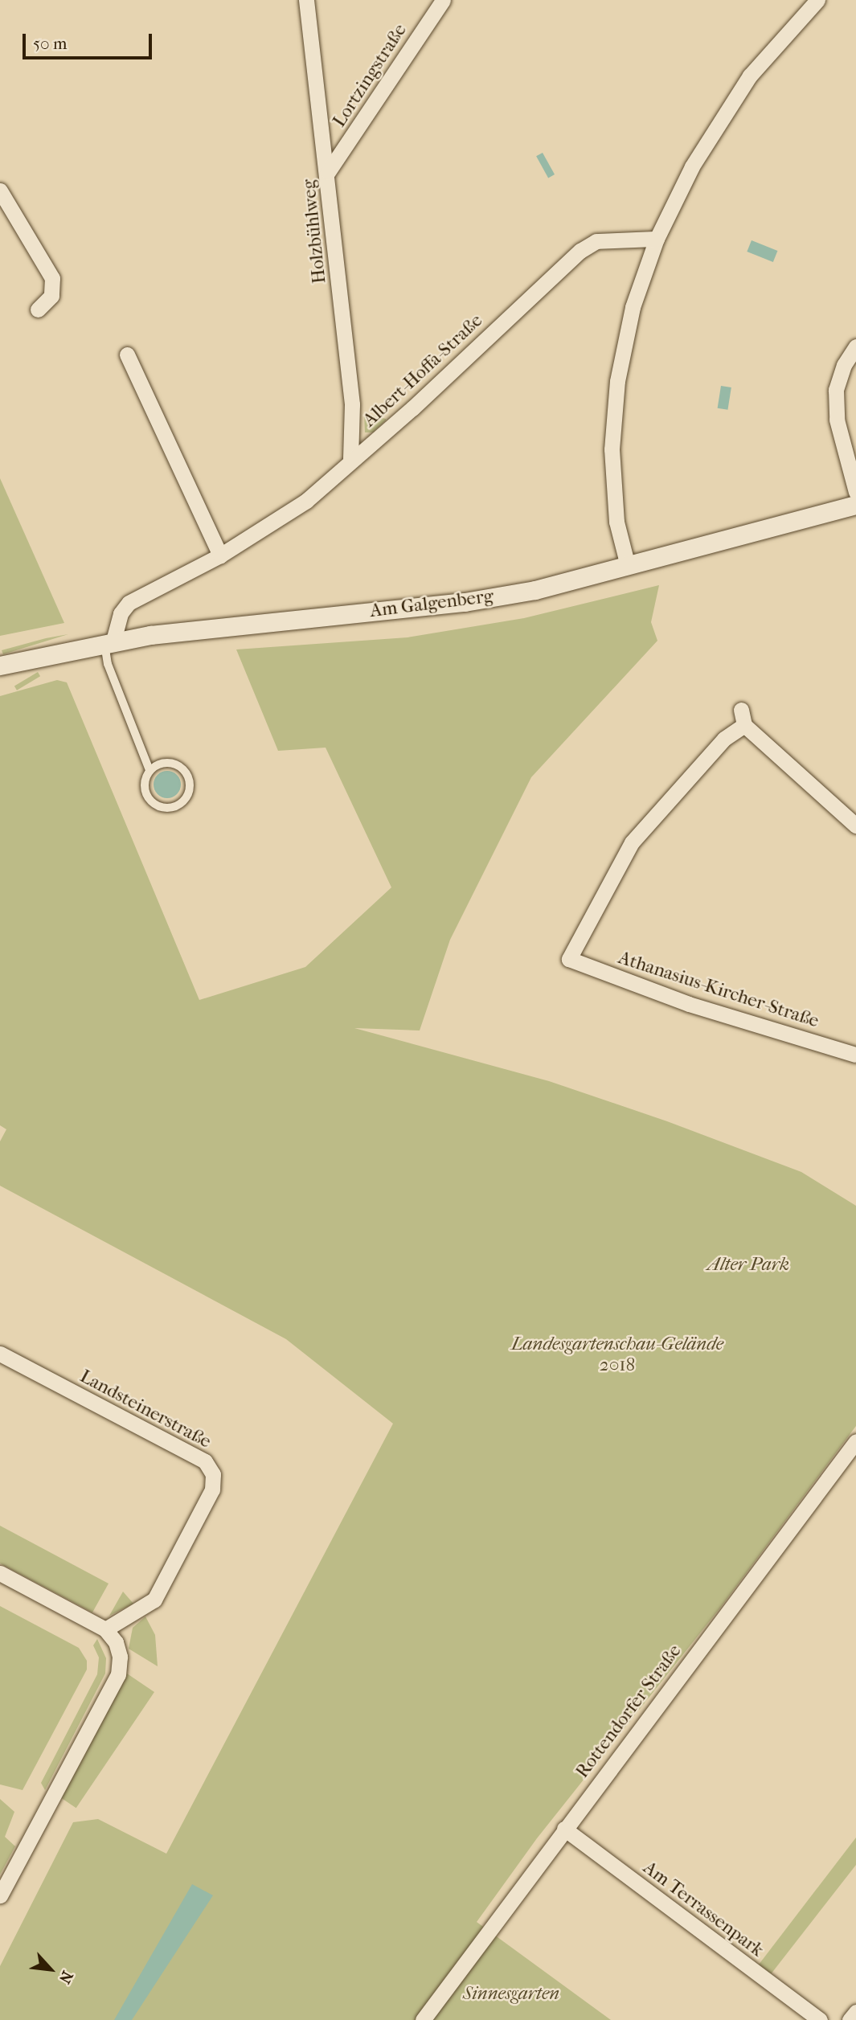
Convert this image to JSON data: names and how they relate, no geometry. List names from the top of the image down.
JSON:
{
  "streets": {
    "street": [
      "Lortzingstraße",
      "Holzbühlweg",
      "Albert-Hoffa-Straße",
      "Am Galgenberg",
      "Athanasius-Kircher-Straße",
      "Landsteinerstraße",
      "Rottendorfer Straße",
      "Am Terrassenpark"
    ]
  },
  "crossings": [
    ["Lortzingstraße", "Holzbühlweg"],
    ["Holzbühlweg", "Albert-Hoffa-Straße"],
    ["Albert-Hoffa-Straße", "Am Galgenberg"],
    ["Rottendorfer Straße", "Am Terrassenpark"]
  ],
  "parks": ["Alter Park", "Landesgartenschau-Gelände 2018", "Sinnesgarten"],
  "scale_bar": "50 m",
  "north": "bottom right"
}
